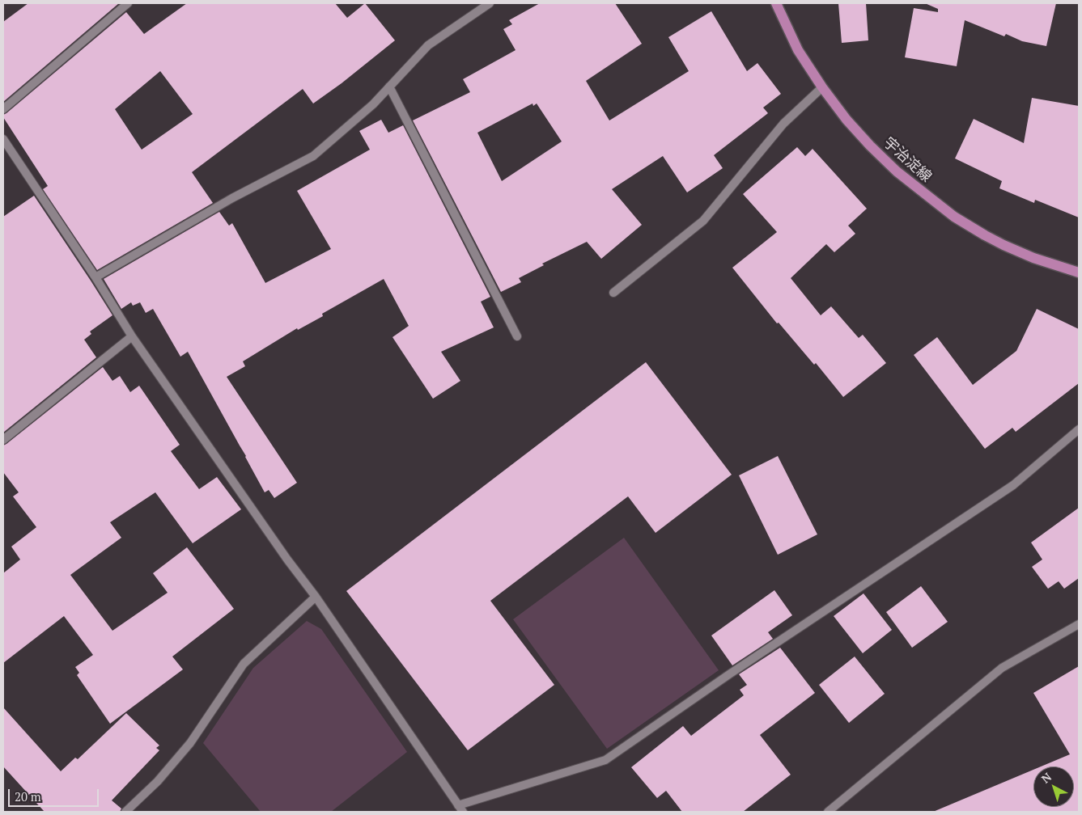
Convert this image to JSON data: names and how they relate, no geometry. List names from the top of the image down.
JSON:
{
  "streets": {
    "main road": ["宇治淀線"]
  },
  "scale_bar": "20 m",
  "north": "top left"
}
